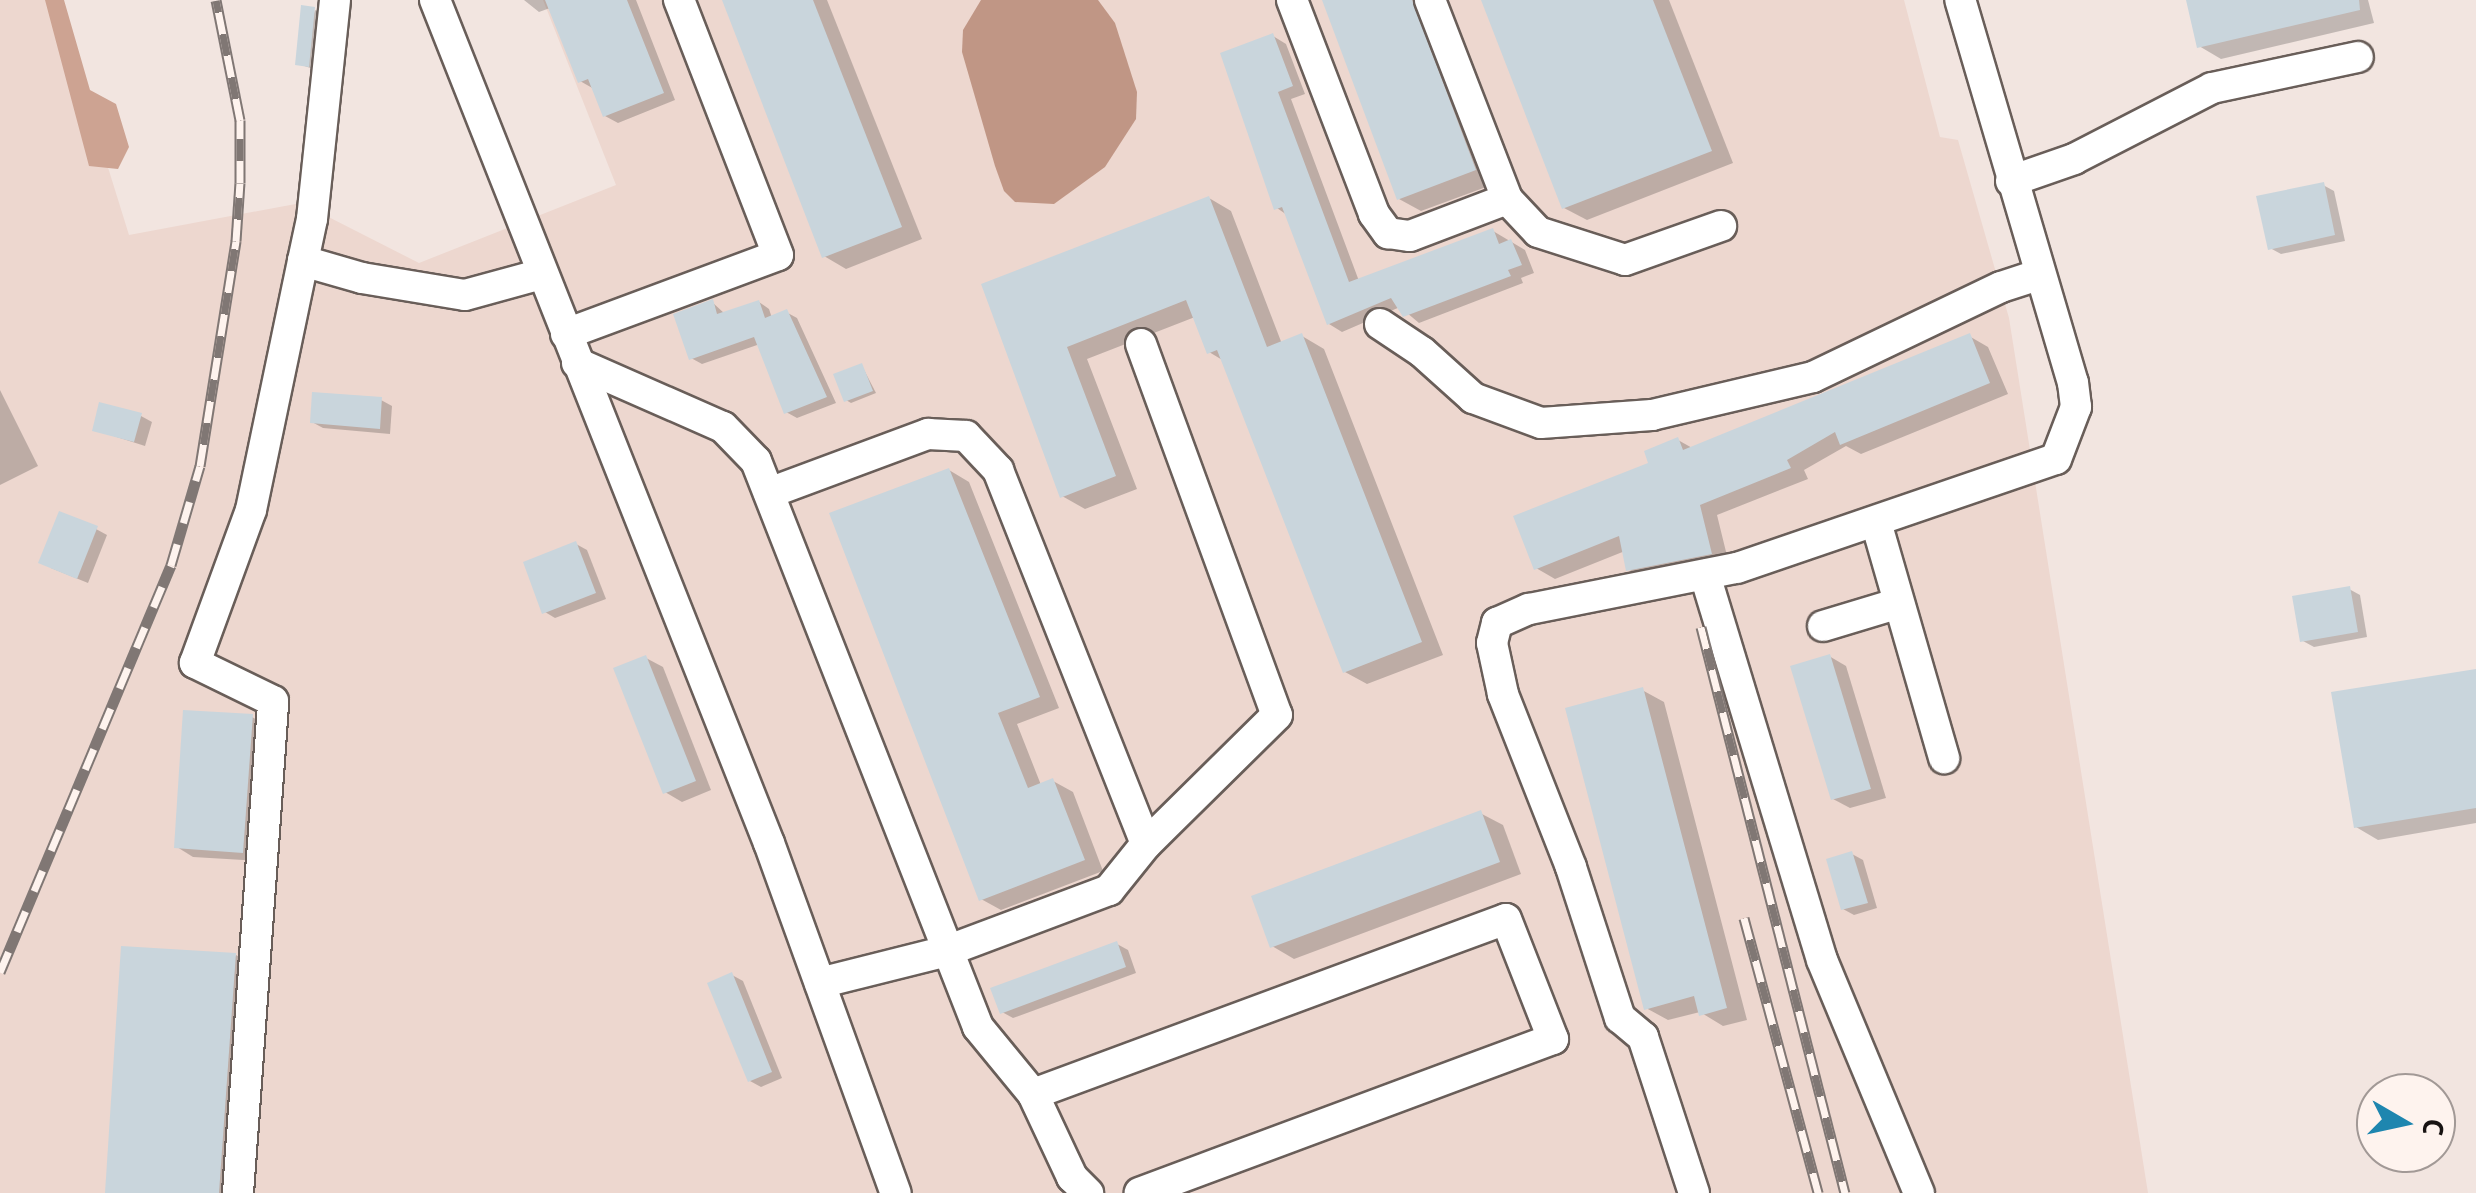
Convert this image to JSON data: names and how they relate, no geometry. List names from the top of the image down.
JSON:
{
  "north": "right"
}
